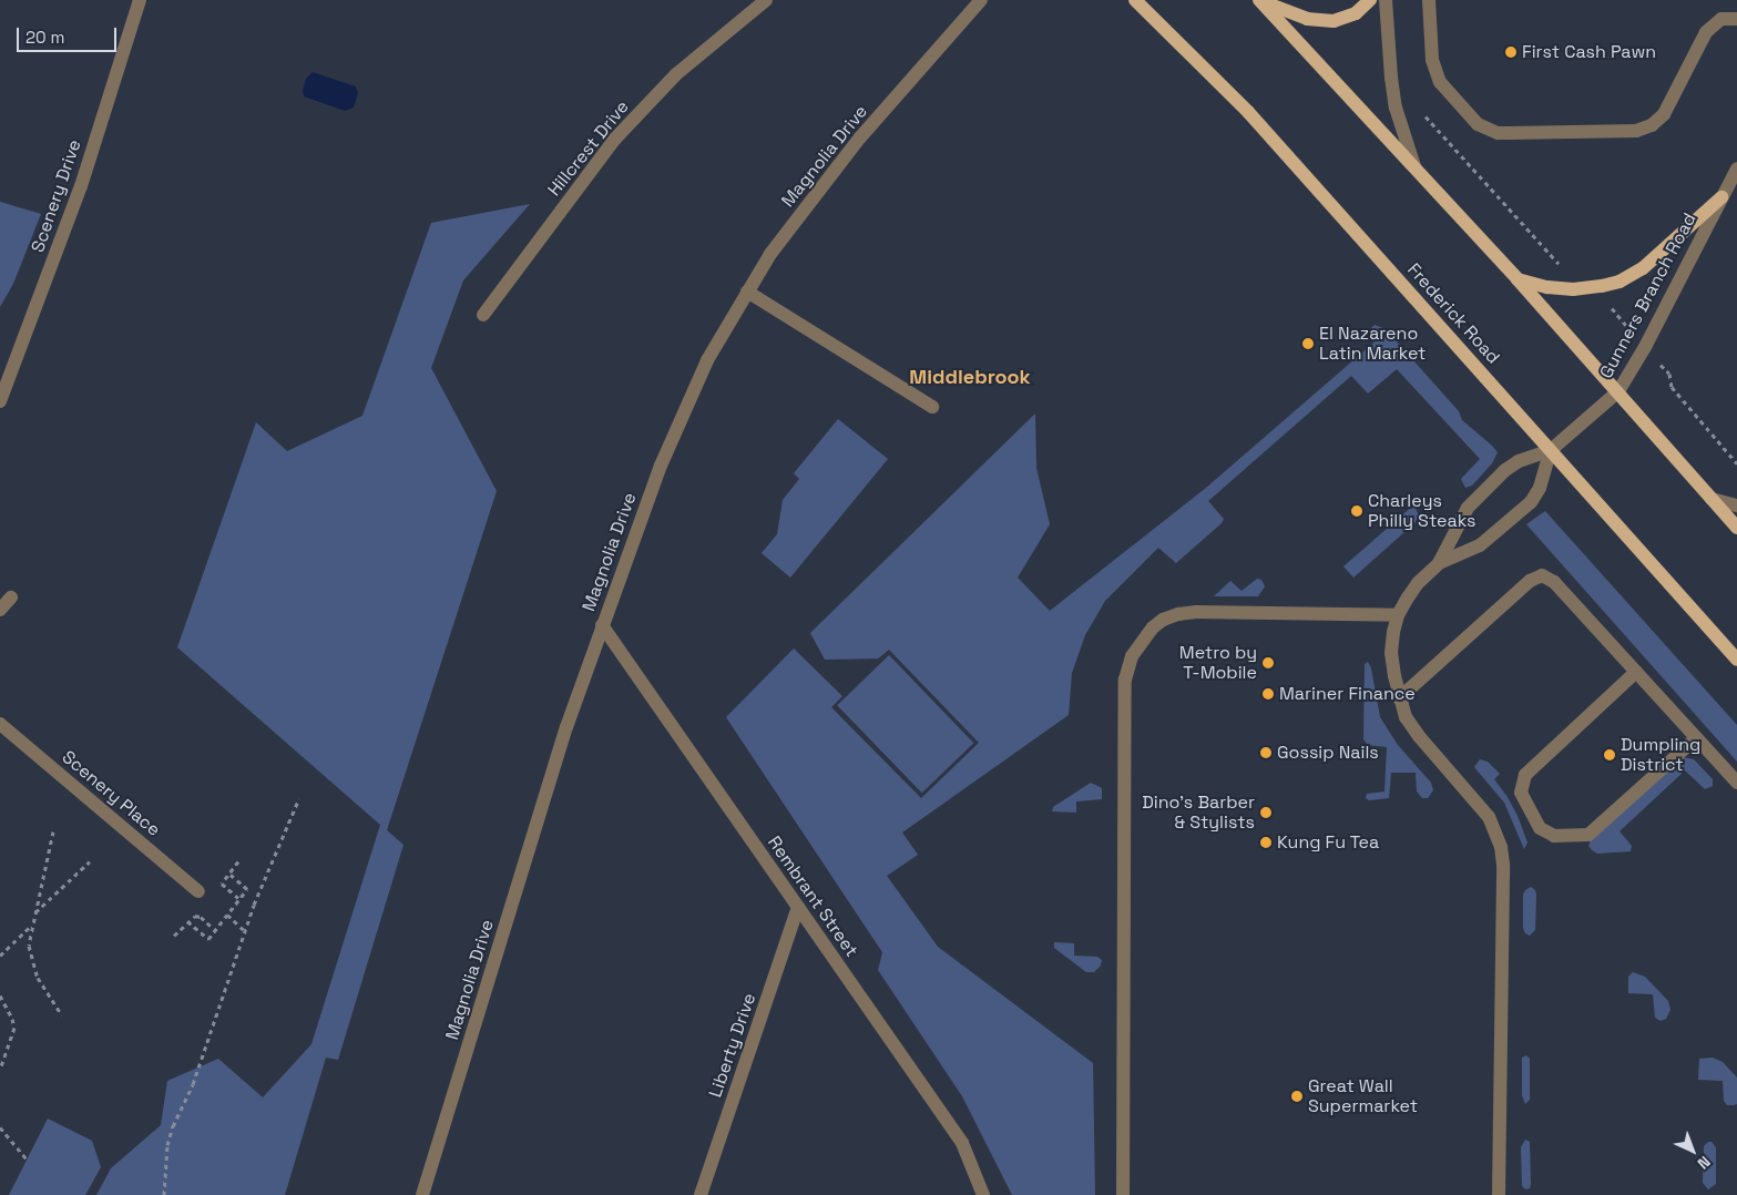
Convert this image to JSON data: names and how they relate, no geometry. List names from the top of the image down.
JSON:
{
  "streets": {
    "main road": ["Frederick Road"],
    "street": [
      "Hillcrest Drive",
      "Magnolia Drive",
      "Scenery Drive",
      "Gunners Branch Road",
      "Scenery Place",
      "Rembrant Street",
      "Liberty Drive"
    ]
  },
  "crossings": [
    ["Magnolia Drive", "Rembrant Street"],
    ["Gunners Branch Road", "Frederick Road"],
    ["Rembrant Street", "Liberty Drive"]
  ],
  "districts": ["Middlebrook"],
  "places": [
    "First Cash Pawn",
    "El Nazareno Latin Market",
    "Charleys Philly Steaks",
    "Metro by T-Mobile",
    "Mariner Finance",
    "Gossip Nails",
    "Dumpling District",
    "Dino's Barber & Stylists",
    "Kung Fu Tea",
    "Great Wall Supermarket"
  ],
  "scale_bar": "20 m",
  "north": "bottom right"
}
